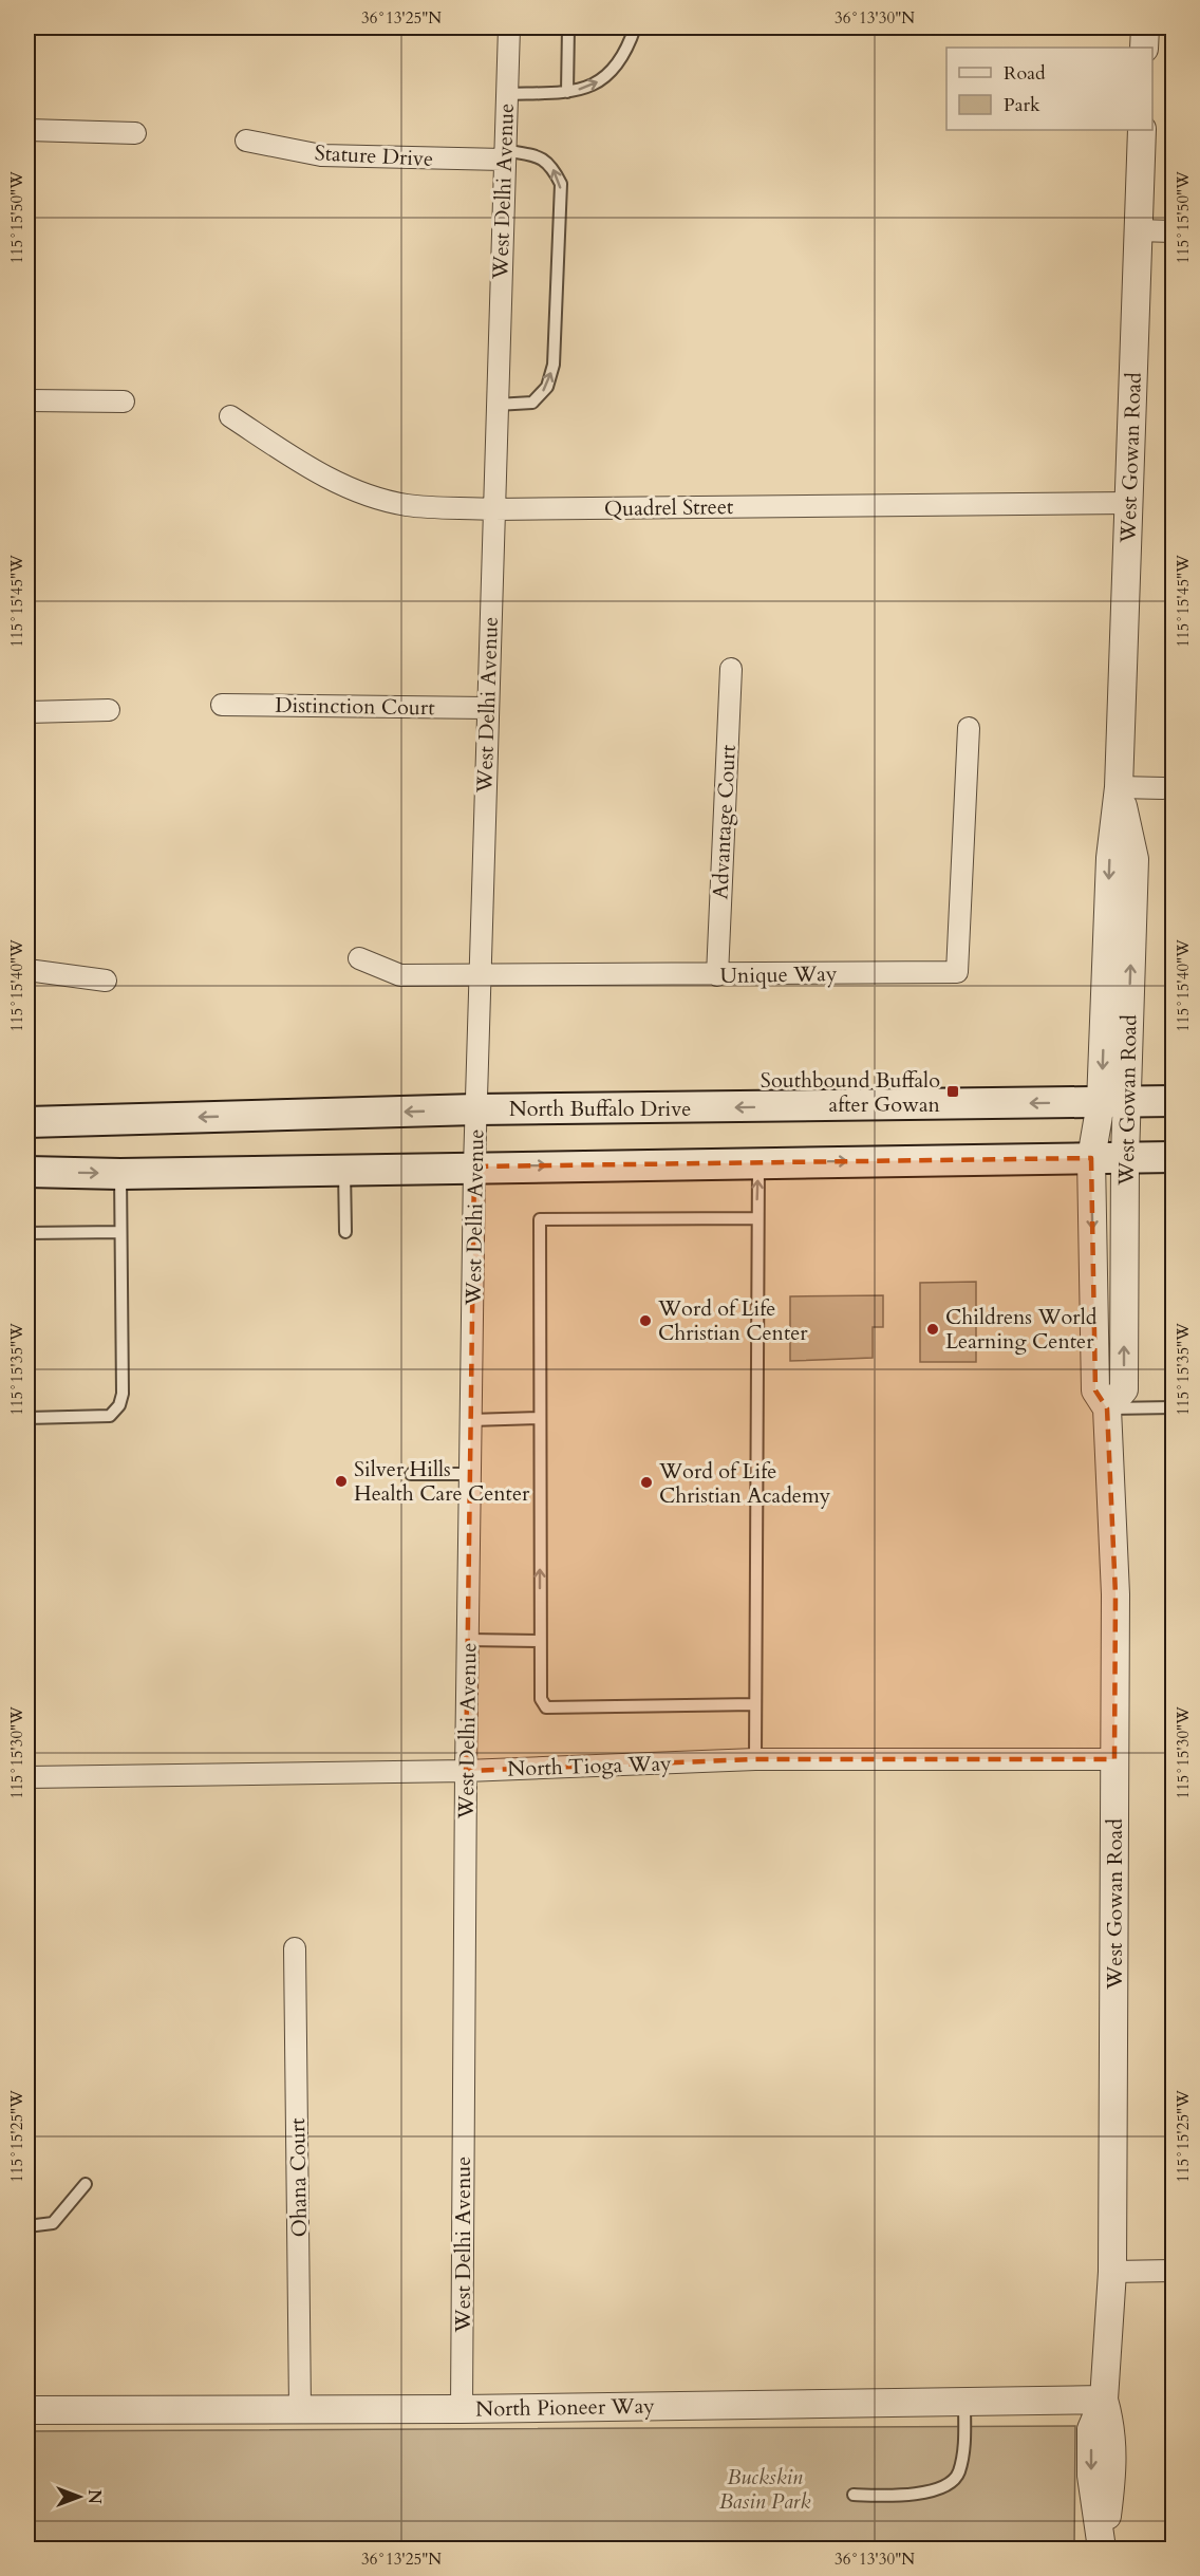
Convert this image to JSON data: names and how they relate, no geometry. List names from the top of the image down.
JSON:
{
  "streets": {
    "main road": ["North Buffalo Drive"],
    "street": [
      "Stature Drive",
      "West Delhi Avenue",
      "West Gowan Road",
      "Quadrel Street",
      "Distinction Court",
      "Advantage Court",
      "Unique Way",
      "North Tioga Way",
      "Ohana Court",
      "North Pioneer Way"
    ]
  },
  "crossings": [
    ["Stature Drive", "West Delhi Avenue"],
    ["West Delhi Avenue", "Quadrel Street"],
    ["West Delhi Avenue", "Distinction Court"],
    ["West Delhi Avenue", "Unique Way"],
    ["West Delhi Avenue", "North Buffalo Drive"],
    ["West Delhi Avenue", "North Tioga Way"],
    ["West Delhi Avenue", "North Pioneer Way"],
    ["West Gowan Road", "Quadrel Street"],
    ["West Gowan Road", "North Buffalo Drive"],
    ["West Gowan Road", "North Tioga Way"],
    ["West Gowan Road", "North Pioneer Way"],
    ["Advantage Court", "Unique Way"],
    ["Ohana Court", "North Pioneer Way"]
  ],
  "parks": ["Buckskin Basin Park"],
  "places": {
    "transit": ["Southbound Buffalo after Gowan"],
    "other": [
      "Word of Life Christian Center",
      "Childrens World Learning Center",
      "Silver Hills Health Care Center",
      "Word of Life Christian Academy"
    ]
  },
  "legend": ["Road", "Park"],
  "north": "right",
  "coordinates": [
    "36°13'25\"N",
    "36°13'30\"N",
    "115°15'50\"W",
    "115°15'45\"W",
    "115°15'40\"W",
    "115°15'35\"W",
    "115°15'30\"W",
    "115°15'25\"W"
  ]
}
